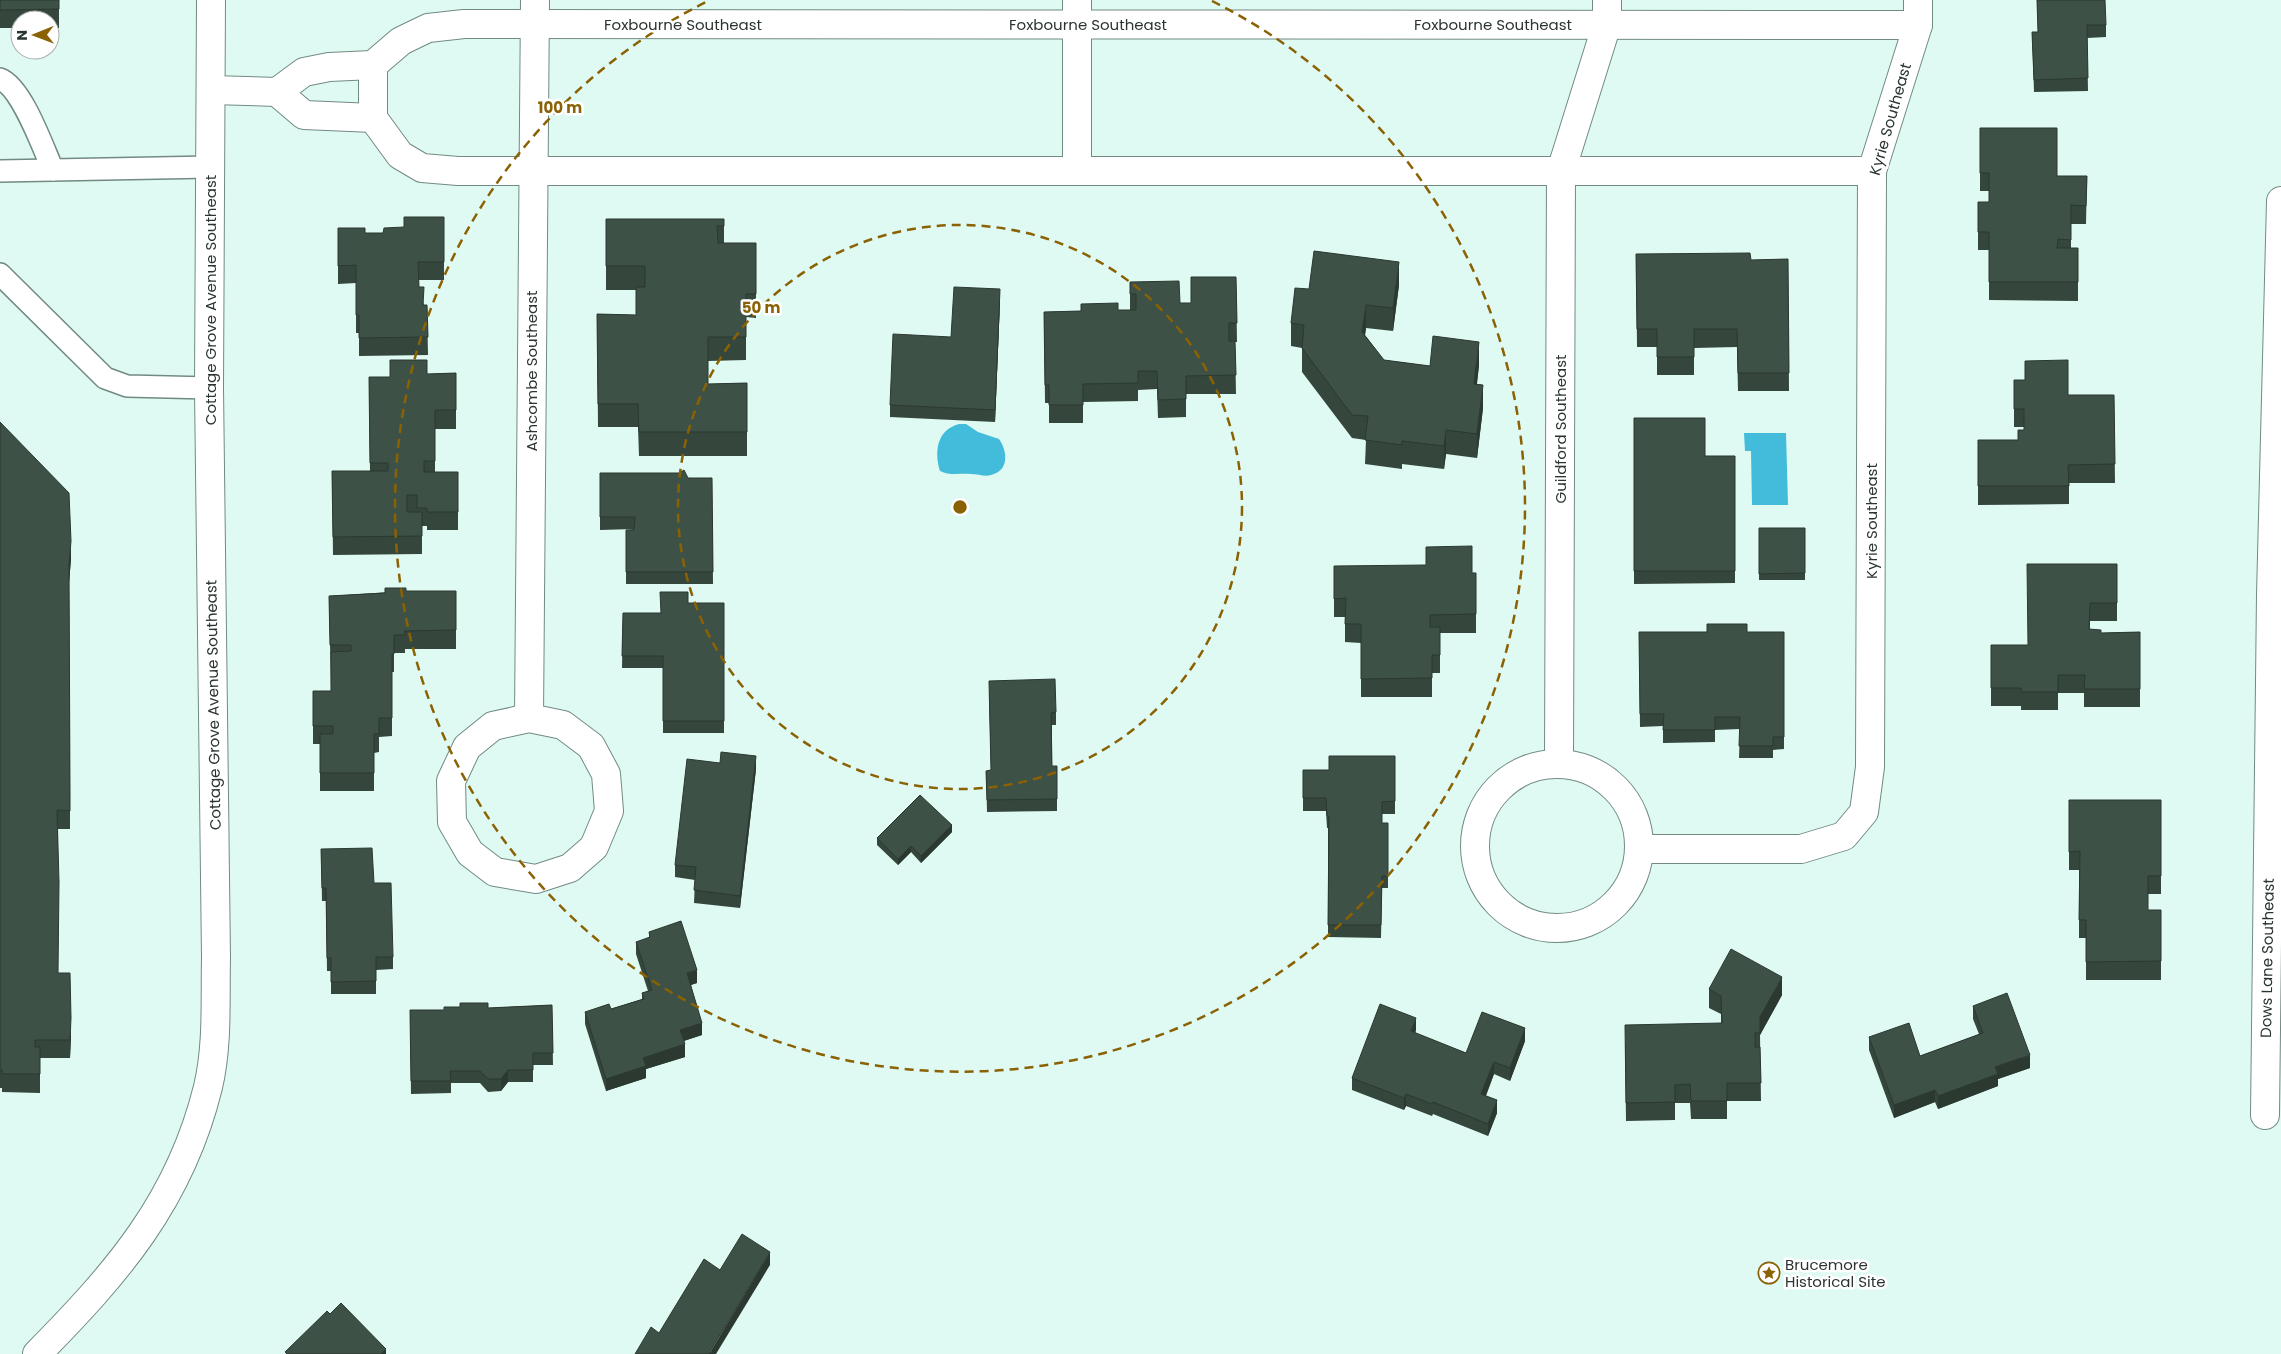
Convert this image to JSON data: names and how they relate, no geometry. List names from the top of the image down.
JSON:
{
  "streets": {
    "street": [
      "Foxbourne Southeast",
      "Kyrie Southeast",
      "Cottage Grove Avenue Southeast",
      "Ashcombe Southeast",
      "Guildford Southeast",
      "Dows Lane Southeast"
    ]
  },
  "crossings": [
    ["Foxbourne Southeast", "Kyrie Southeast"],
    ["Foxbourne Southeast", "Ashcombe Southeast"],
    ["Foxbourne Southeast", "Guildford Southeast"],
    ["Kyrie Southeast", "Guildford Southeast"]
  ],
  "places": {
    "place": ["Brucemore Historical Site"]
  },
  "north": "left",
  "rings": ["100 m", "50 m"]
}
